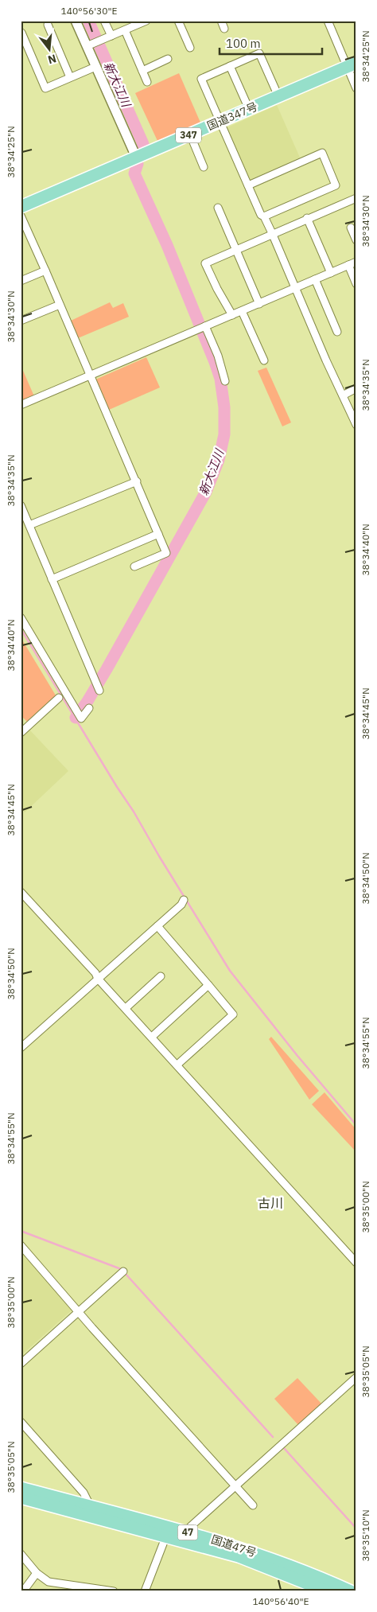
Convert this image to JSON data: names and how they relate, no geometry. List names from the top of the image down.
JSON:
{
  "streets": {
    "highway": [
      "国道347号",
      "347",
      "47",
      "国道47号"
    ]
  },
  "districts": ["古川"],
  "water": ["新大江川"],
  "scale_bar": "100 m",
  "north": "bottom",
  "coordinates": [
    "140°56'30\"E",
    "38°34'25\"N",
    "38°34'30\"N",
    "38°34'35\"N",
    "38°34'40\"N",
    "38°34'45\"N",
    "38°34'50\"N",
    "38°34'55\"N",
    "38°35'00\"N",
    "38°35'05\"N",
    "38°35'10\"N",
    "140°56'40\"E"
  ]
}
